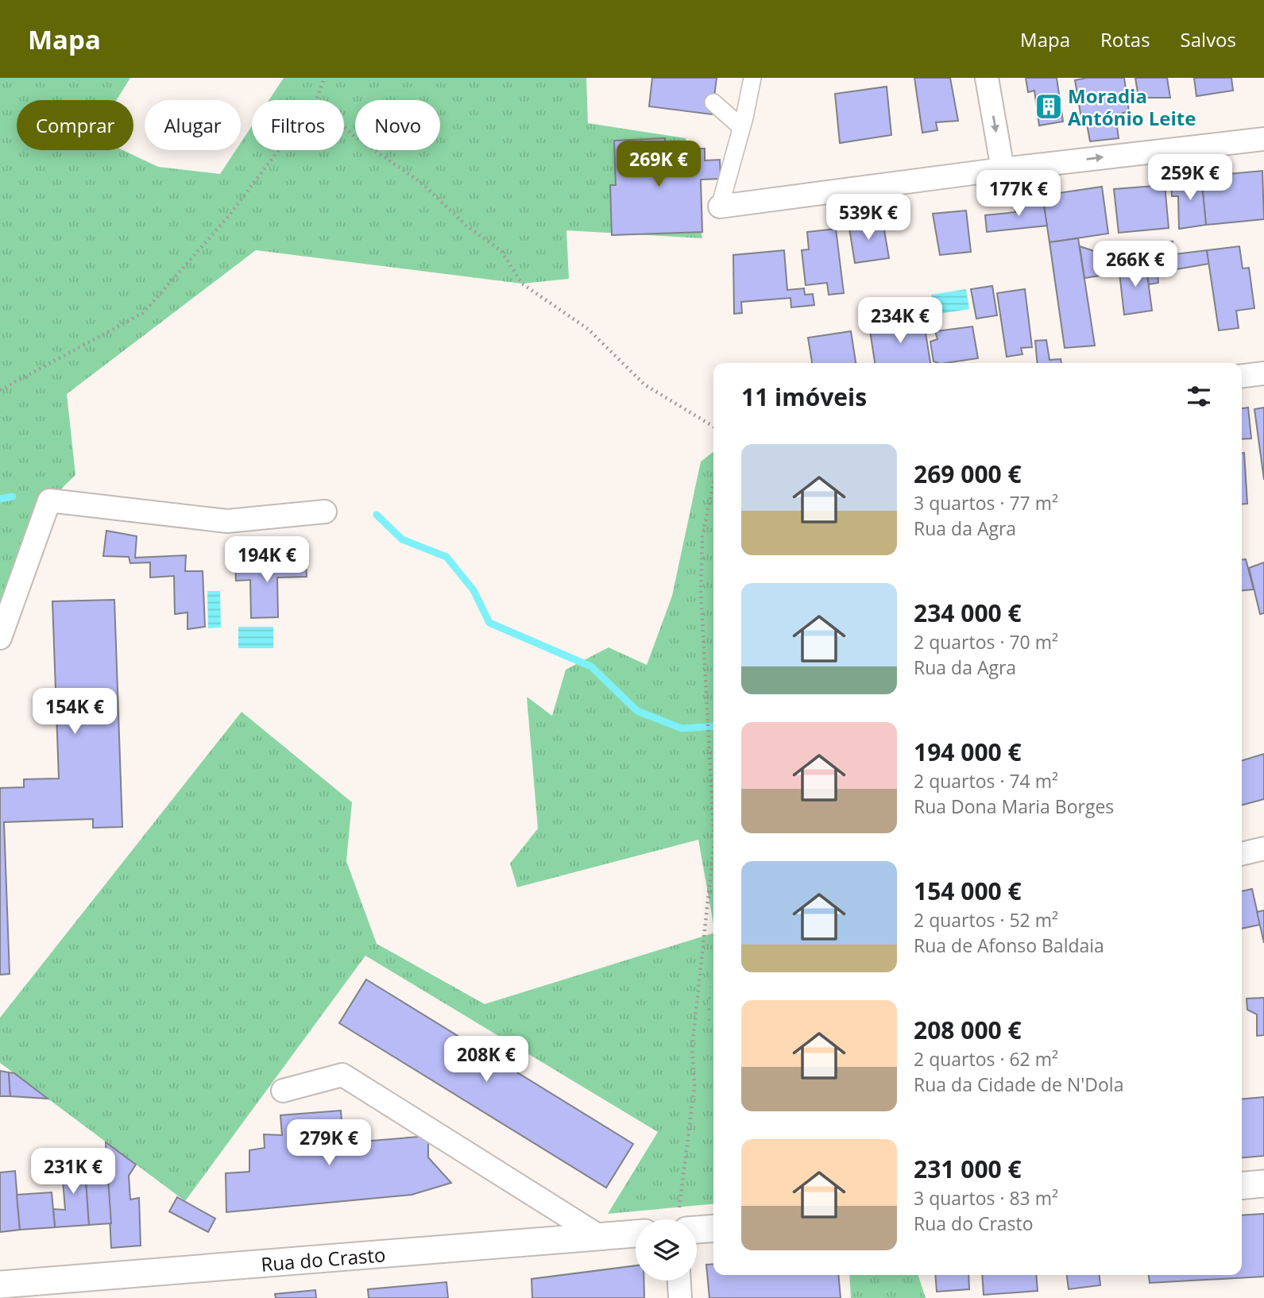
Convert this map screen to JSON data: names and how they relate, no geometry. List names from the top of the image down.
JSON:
{
  "streets": {
    "street": ["Rua do Crasto"]
  },
  "places": {
    "building": ["Moradia António Leite"]
  },
  "page": {
    "header": "Mapa",
    "nav": ["Mapa", "Rotas", "Salvos"],
    "chip": [
      "Comprar",
      "Alugar",
      "Filtros",
      "Novo"
    ],
    "price": [
      "269K €",
      "259K €",
      "177K €",
      "539K €",
      "266K €",
      "234K €",
      "194K €",
      "154K €",
      "208K €",
      "279K €",
      "231K €"
    ],
    "heading": "11 imóveis",
    "list": [
      {
        "name": "269 000 €",
        "note": "3 quartos · 77 m² · Rua da Agra"
      },
      {
        "name": "234 000 €",
        "note": "2 quartos · 70 m² · Rua da Agra"
      },
      {
        "name": "194 000 €",
        "note": "2 quartos · 74 m² · Rua Dona Maria Borges"
      },
      {
        "name": "154 000 €",
        "note": "2 quartos · 52 m² · Rua de Afonso Baldaia"
      },
      {
        "name": "208 000 €",
        "note": "2 quartos · 62 m² · Rua da Cidade de N'Dola"
      },
      {
        "name": "231 000 €",
        "note": "3 quartos · 83 m² · Rua do Crasto"
      }
    ]
  }
}
